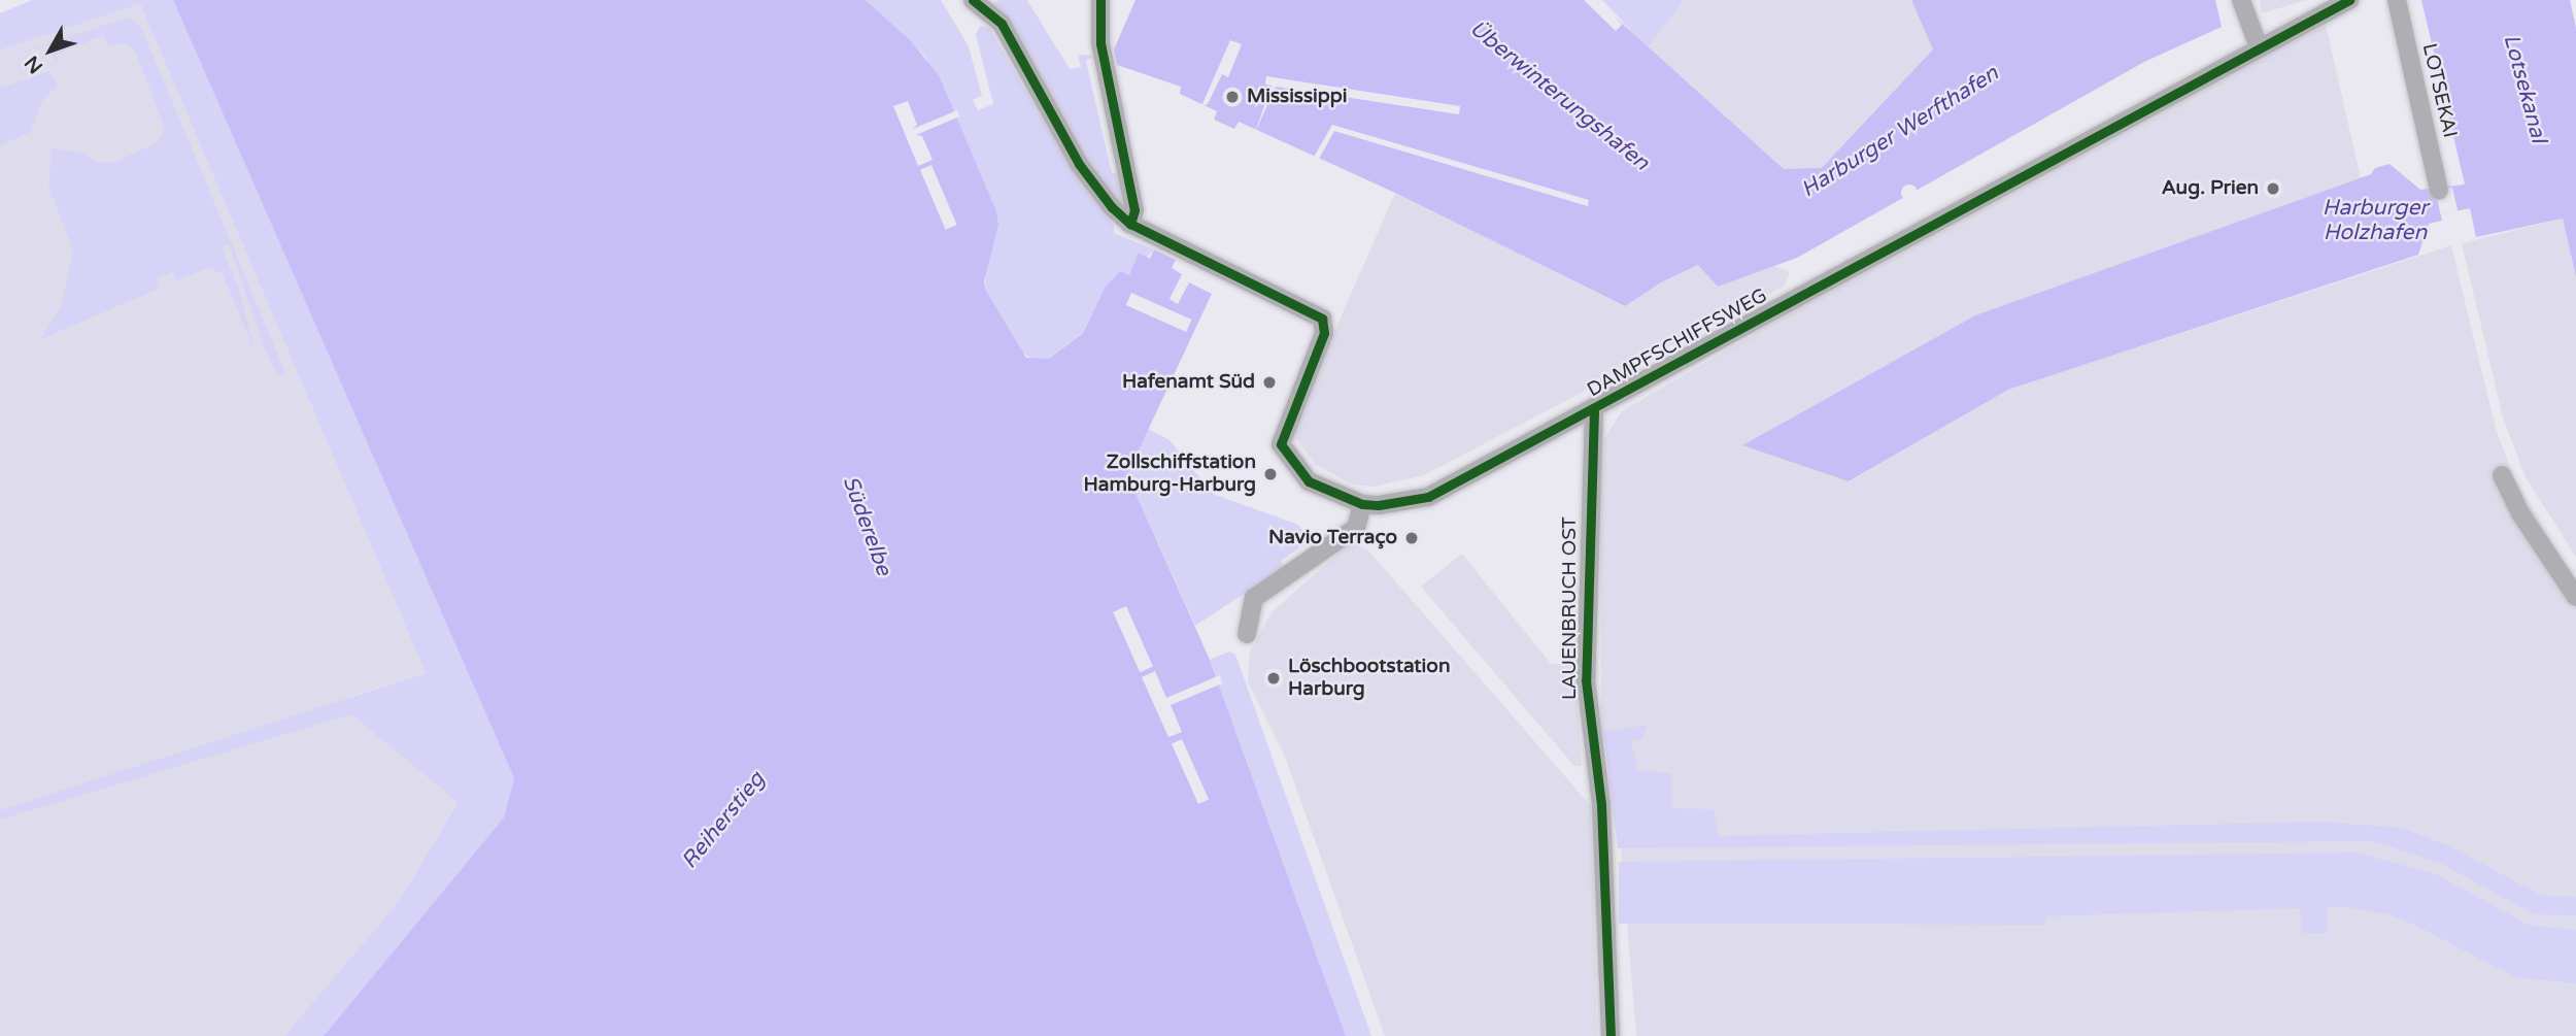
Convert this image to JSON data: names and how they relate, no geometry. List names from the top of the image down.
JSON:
{
  "streets": {
    "street": ["LOTSEKAI", "DAMPFSCHIFFSWEG", "LAUENBRUCH OST"]
  },
  "crossings": [
    ["DAMPFSCHIFFSWEG", "LAUENBRUCH OST"]
  ],
  "water": [
    "Lotsekanal",
    "Überwinterungshafen",
    "Harburger Werfthafen",
    "Harburger Holzhafen",
    "Süderelbe",
    "Reiherstieg"
  ],
  "places": [
    "Mississippi",
    "Aug. Prien",
    "Hafenamt Süd",
    "Zollschiffstation Hamburg-Harburg",
    "Navio Terraço",
    "Löschbootstation Harburg"
  ],
  "north": "bottom left"
}
